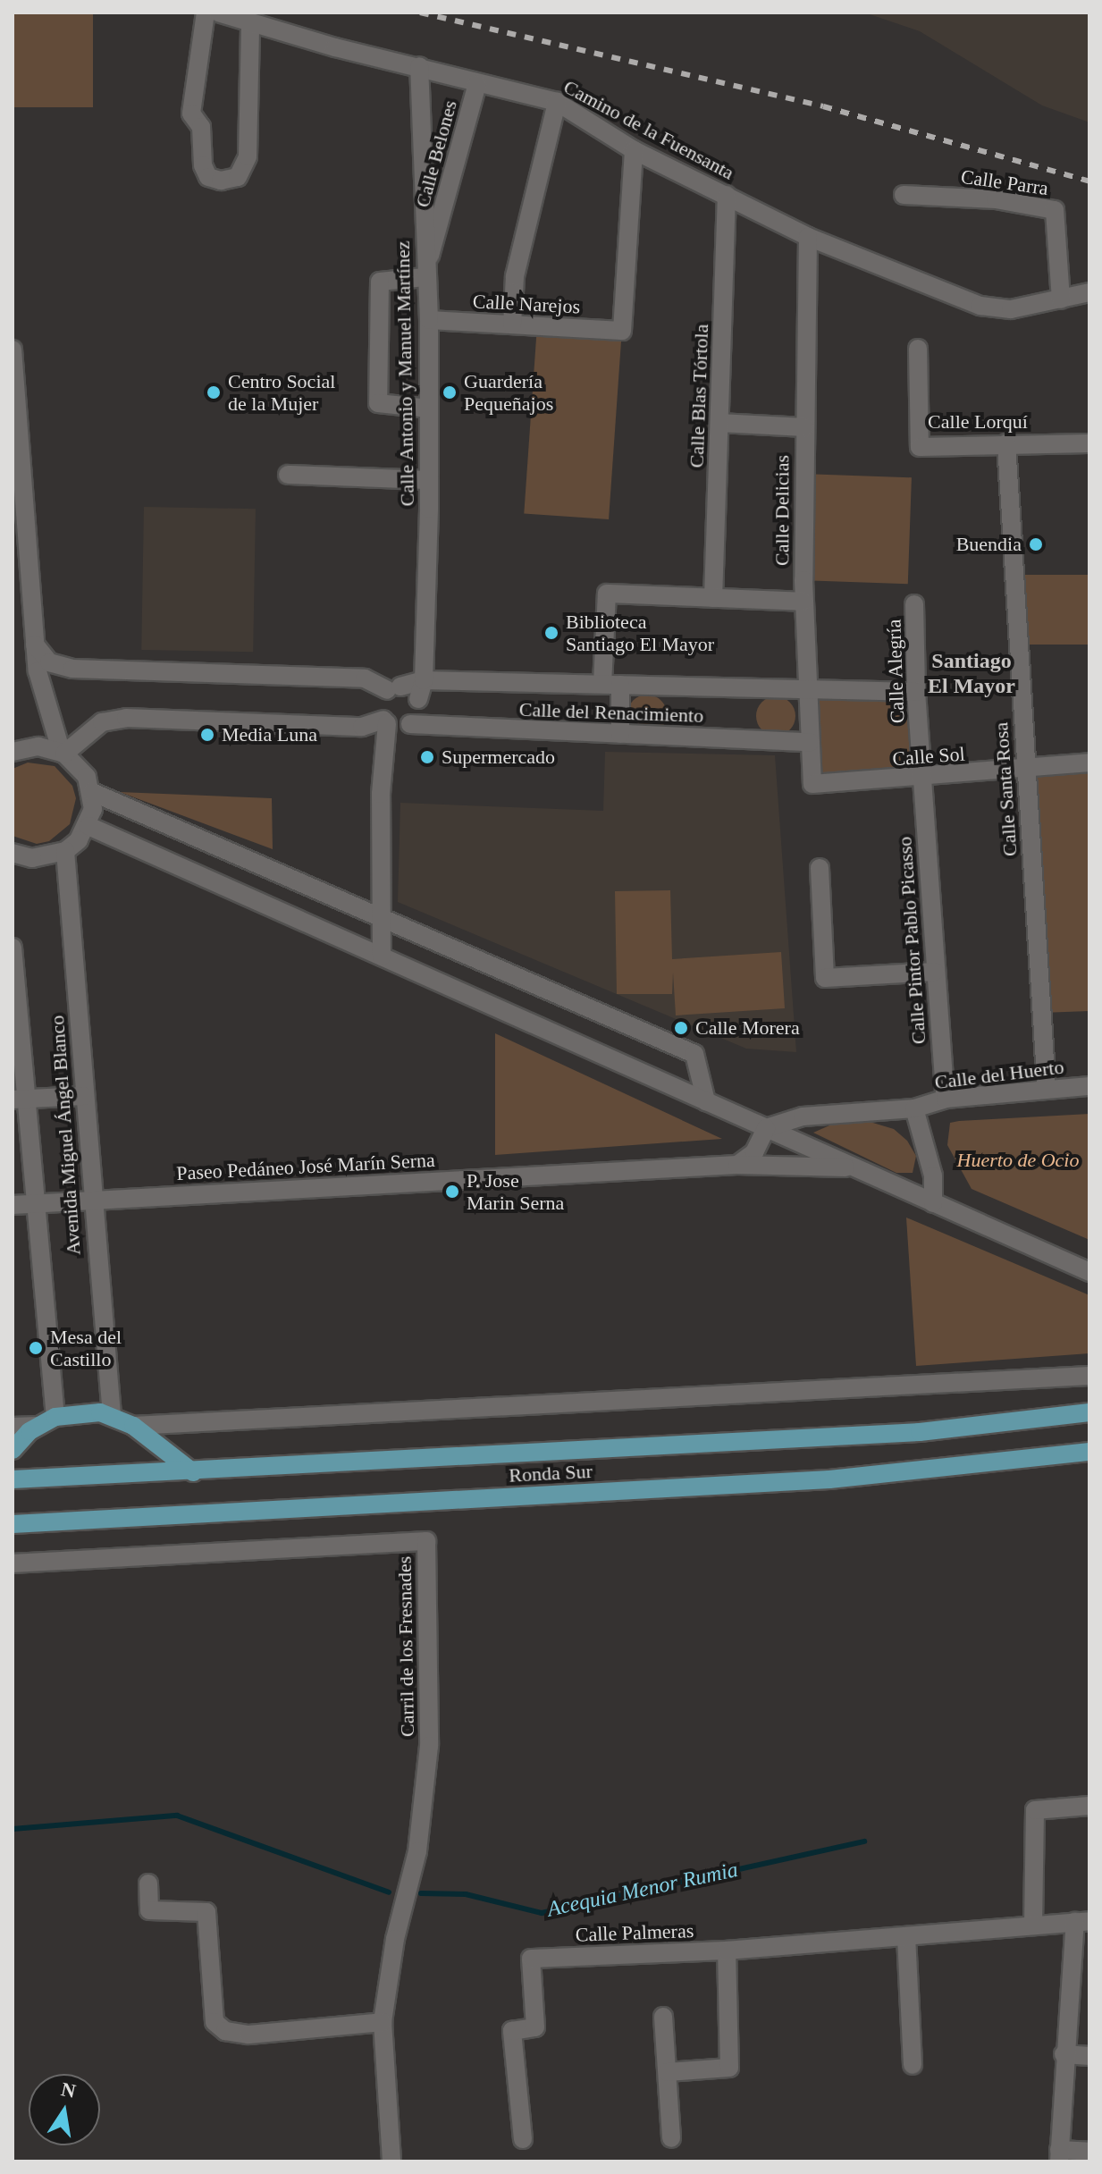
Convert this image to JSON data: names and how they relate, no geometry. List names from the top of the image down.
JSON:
{
  "streets": {
    "main road": ["Ronda Sur"],
    "street": [
      "Camino de la Fuensanta",
      "Calle Belones",
      "Calle Parra",
      "Calle Narejos",
      "Calle Antonio y Manuel Martínez",
      "Calle Blas Tórtola",
      "Calle Lorquí",
      "Calle Delicias",
      "Calle Alegría",
      "Calle del Renacimiento",
      "Calle Sol",
      "Calle Santa Rosa",
      "Calle Pintor Pablo Picasso",
      "Calle del Huerto",
      "Avenida Miguel Ángel Blanco",
      "Paseo Pedáneo José Marín Serna",
      "Carril de los Fresnades",
      "Calle Palmeras"
    ]
  },
  "crossings": [
    ["Camino de la Fuensanta", "Calle Belones"],
    ["Camino de la Fuensanta", "Calle Parra"],
    ["Camino de la Fuensanta", "Calle Narejos"],
    ["Camino de la Fuensanta", "Calle Antonio y Manuel Martínez"],
    ["Camino de la Fuensanta", "Calle Blas Tórtola"],
    ["Camino de la Fuensanta", "Calle Delicias"],
    ["Calle Belones", "Calle Antonio y Manuel Martínez"],
    ["Calle Narejos", "Calle Antonio y Manuel Martínez"],
    ["Calle Antonio y Manuel Martínez", "Calle del Renacimiento"],
    ["Calle Lorquí", "Calle Santa Rosa"],
    ["Calle Delicias", "Calle del Renacimiento"],
    ["Calle Delicias", "Calle Sol"],
    ["Calle Alegría", "Calle del Renacimiento"],
    ["Calle Alegría", "Calle Sol"],
    ["Calle Alegría", "Calle Pintor Pablo Picasso"],
    ["Calle Sol", "Calle Santa Rosa"],
    ["Calle Sol", "Calle Pintor Pablo Picasso"],
    ["Calle Santa Rosa", "Calle del Huerto"],
    ["Calle Pintor Pablo Picasso", "Calle del Huerto"],
    ["Avenida Miguel Ángel Blanco", "Paseo Pedáneo José Marín Serna"]
  ],
  "districts": ["Santiago El Mayor"],
  "water": ["Acequia Menor Rumia"],
  "parks": ["Huerto de Ocio"],
  "places": [
    "Centro Social de la Mujer",
    "Guardería Pequeñajos",
    "Buendia",
    "Biblioteca Santiago El Mayor",
    "Media Luna",
    "Supermercado",
    "Calle Morera",
    "P. Jose Marin Serna",
    "Mesa del Castillo"
  ],
  "north": "top"
}
